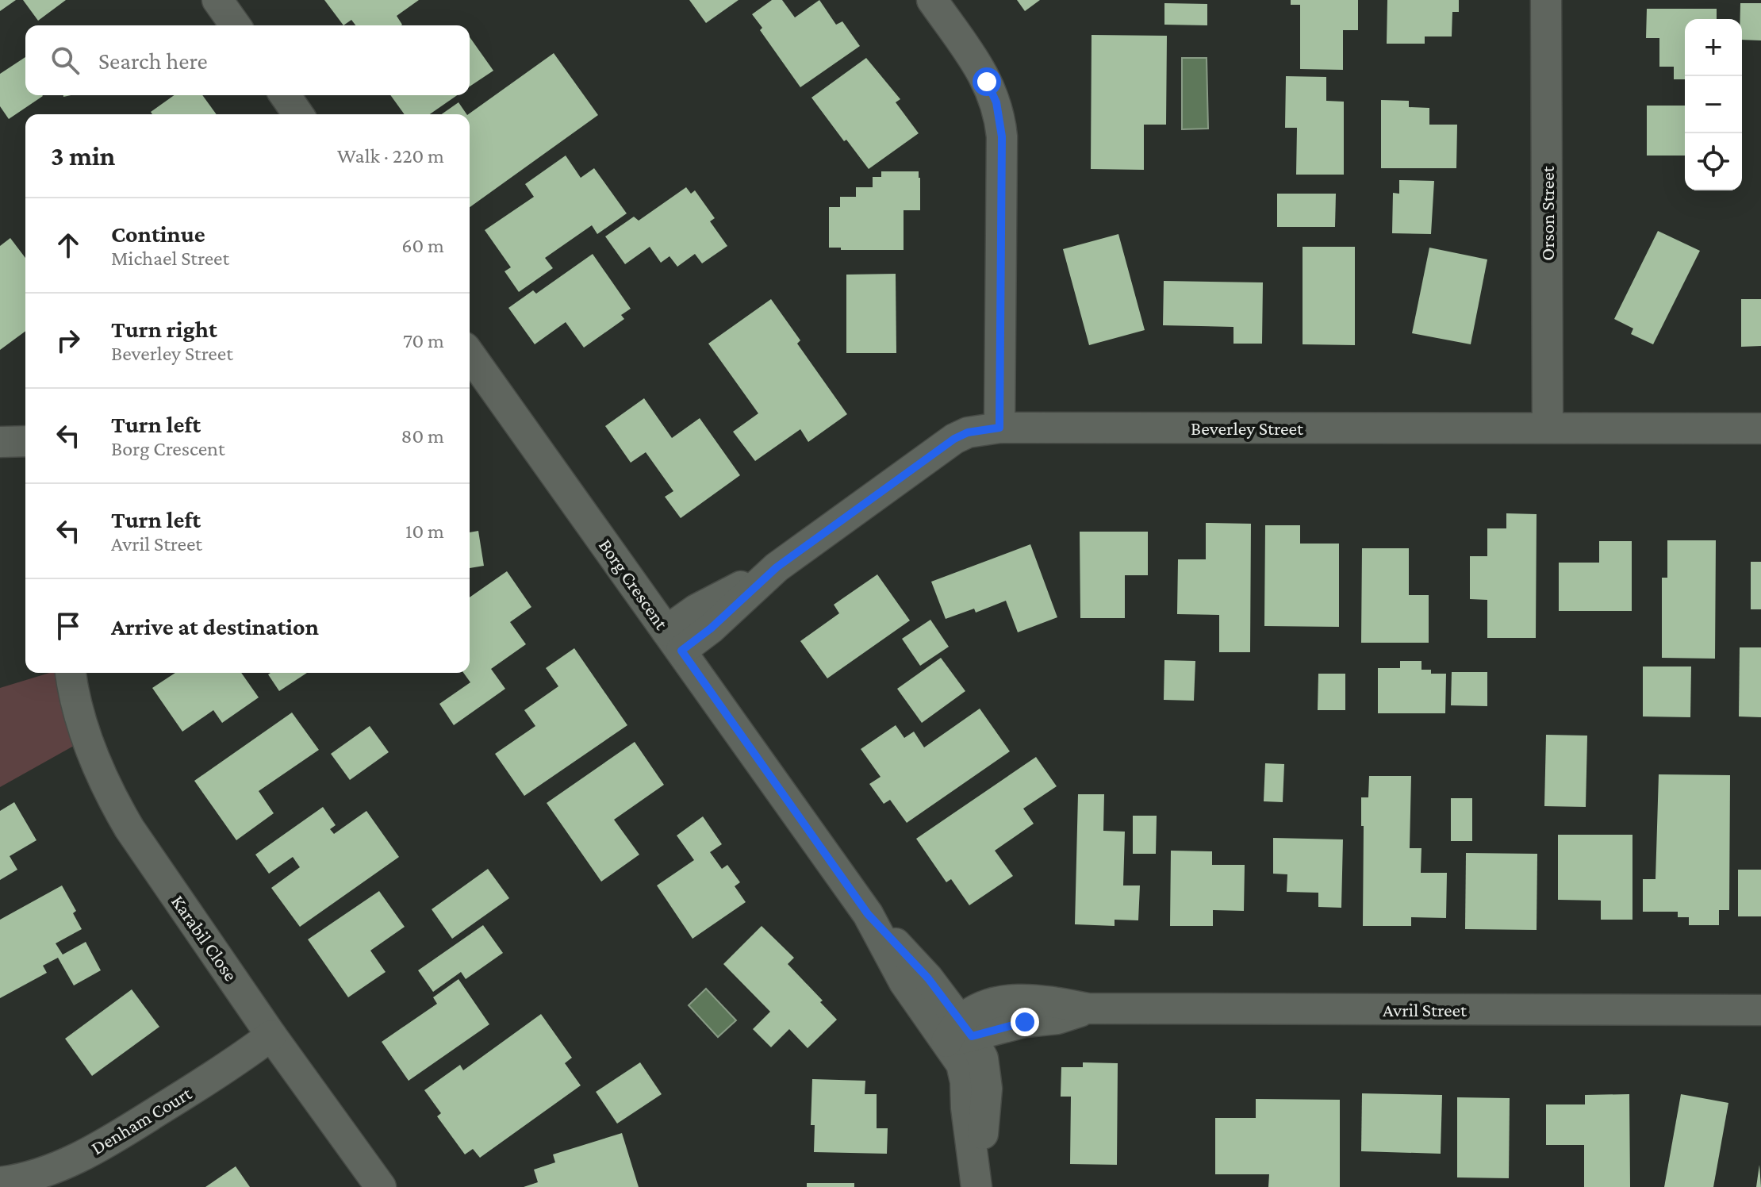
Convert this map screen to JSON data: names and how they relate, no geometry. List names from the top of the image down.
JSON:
{
  "streets": {
    "street": [
      "Orson Street",
      "Beverley Street",
      "Borg Crescent",
      "Karabil Close",
      "Avril Street",
      "Denham Court"
    ]
  },
  "crossings": [
    ["Orson Street", "Beverley Street"],
    ["Beverley Street", "Borg Crescent"],
    ["Borg Crescent", "Avril Street"],
    ["Karabil Close", "Denham Court"]
  ],
  "page": {
    "map_buttons": ["+", "−"],
    "search": "Search here",
    "heading": ["3 min", "Walk · 220 m"],
    "list": [
      ["Continue", "Michael Street", "60 m"],
      ["Turn right", "Beverley Street", "70 m"],
      ["Turn left", "Borg Crescent", "80 m"],
      ["Turn left", "Avril Street", "10 m"],
      "Arrive at destination"
    ]
  }
}
